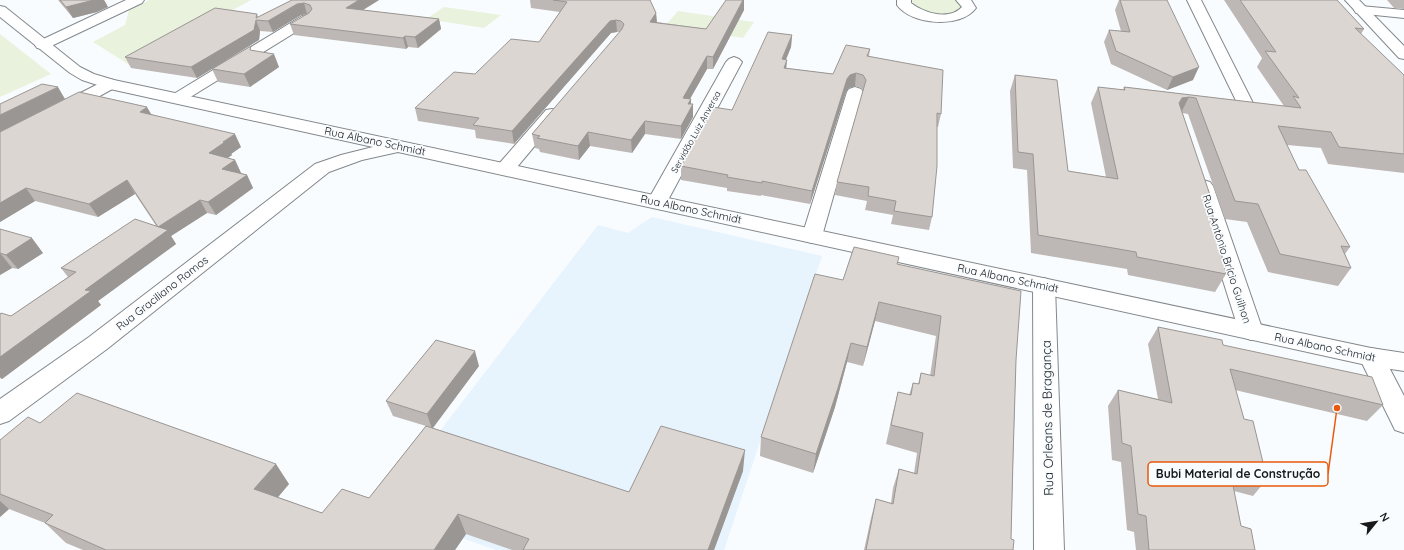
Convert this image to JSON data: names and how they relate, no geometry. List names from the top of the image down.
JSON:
{
  "streets": {
    "street": [
      "Servidão Luiz Anversa",
      "Rua Albano Schmidt",
      "Rua Antônio Brício Guilhon",
      "Rua Graciliano Ramos",
      "Rua Orleans de Bragança"
    ]
  },
  "crossings": [
    ["Servidão Luiz Anversa", "Rua Albano Schmidt"],
    ["Rua Albano Schmidt", "Rua Antônio Brício Guilhon"],
    ["Rua Albano Schmidt", "Rua Graciliano Ramos"],
    ["Rua Albano Schmidt", "Rua Orleans de Bragança"]
  ],
  "places": ["Bubi Material de Construção"],
  "north": "top right"
}
